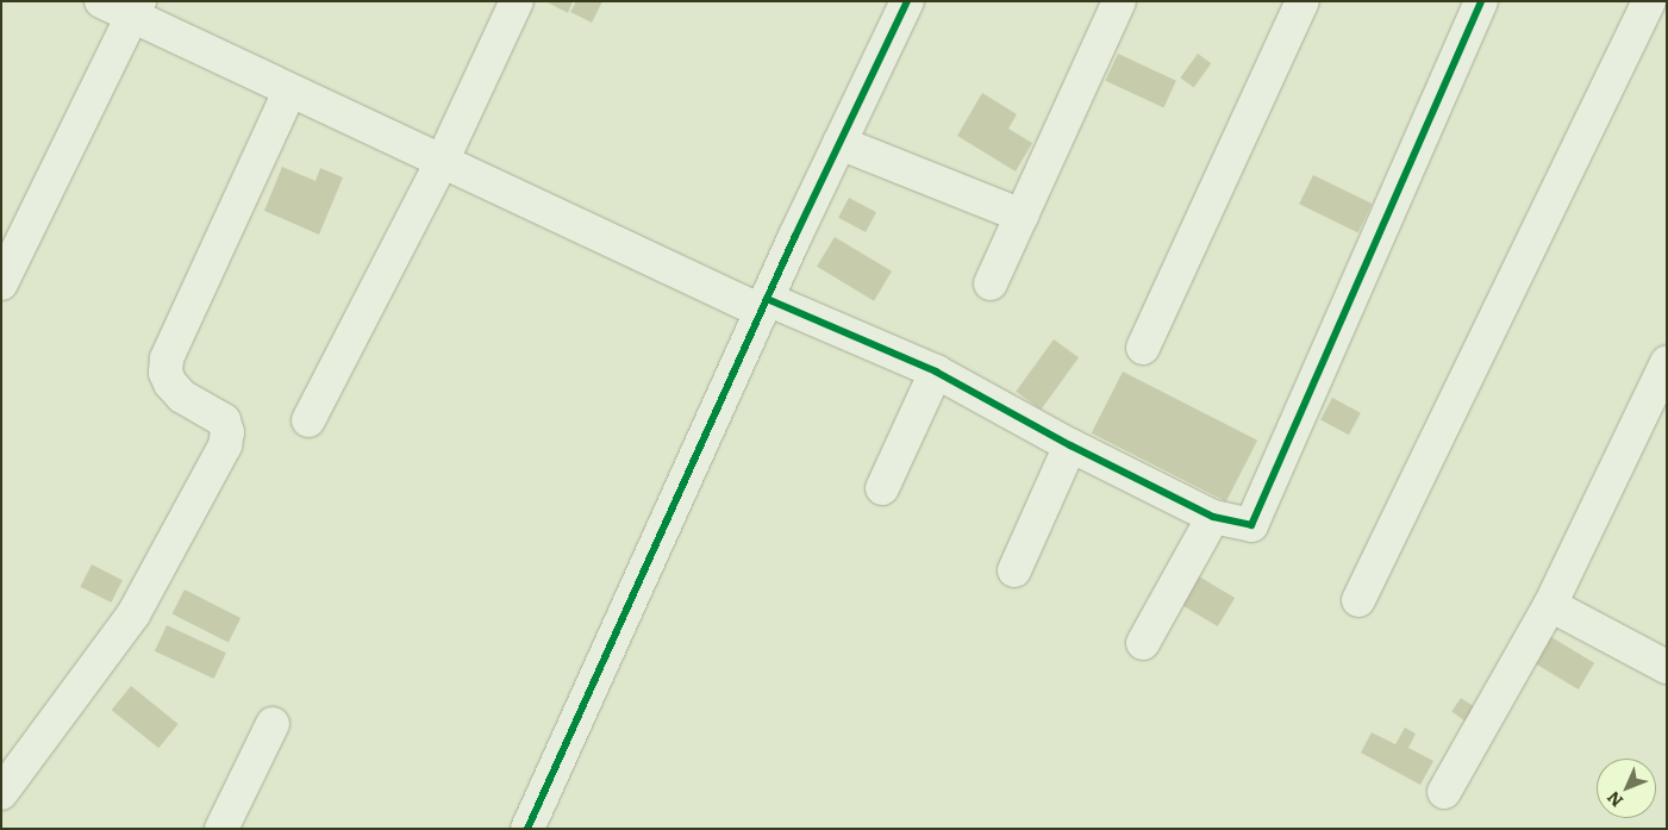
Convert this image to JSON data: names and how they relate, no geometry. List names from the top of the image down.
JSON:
{
  "north": "bottom left"
}
